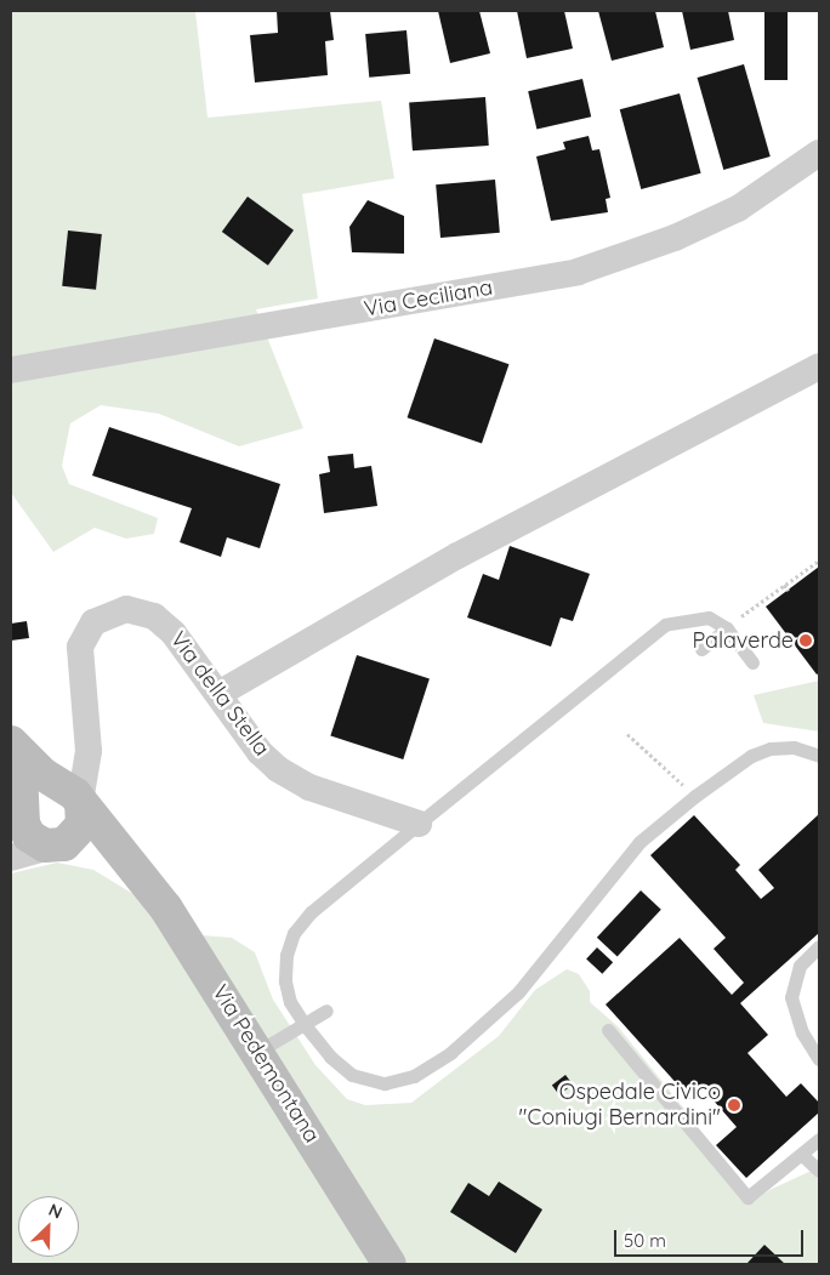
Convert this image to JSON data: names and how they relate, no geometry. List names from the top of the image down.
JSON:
{
  "streets": {
    "street": ["Via Ceciliana", "Via della Stella", "Via Pedemontana"]
  },
  "crossings": [
    ["Via della Stella", "Via Pedemontana"]
  ],
  "places": ["Palaverde", "Ospedale Civico \"Coniugi Bernardini\""],
  "scale_bar": "50 m",
  "north": "top right"
}
